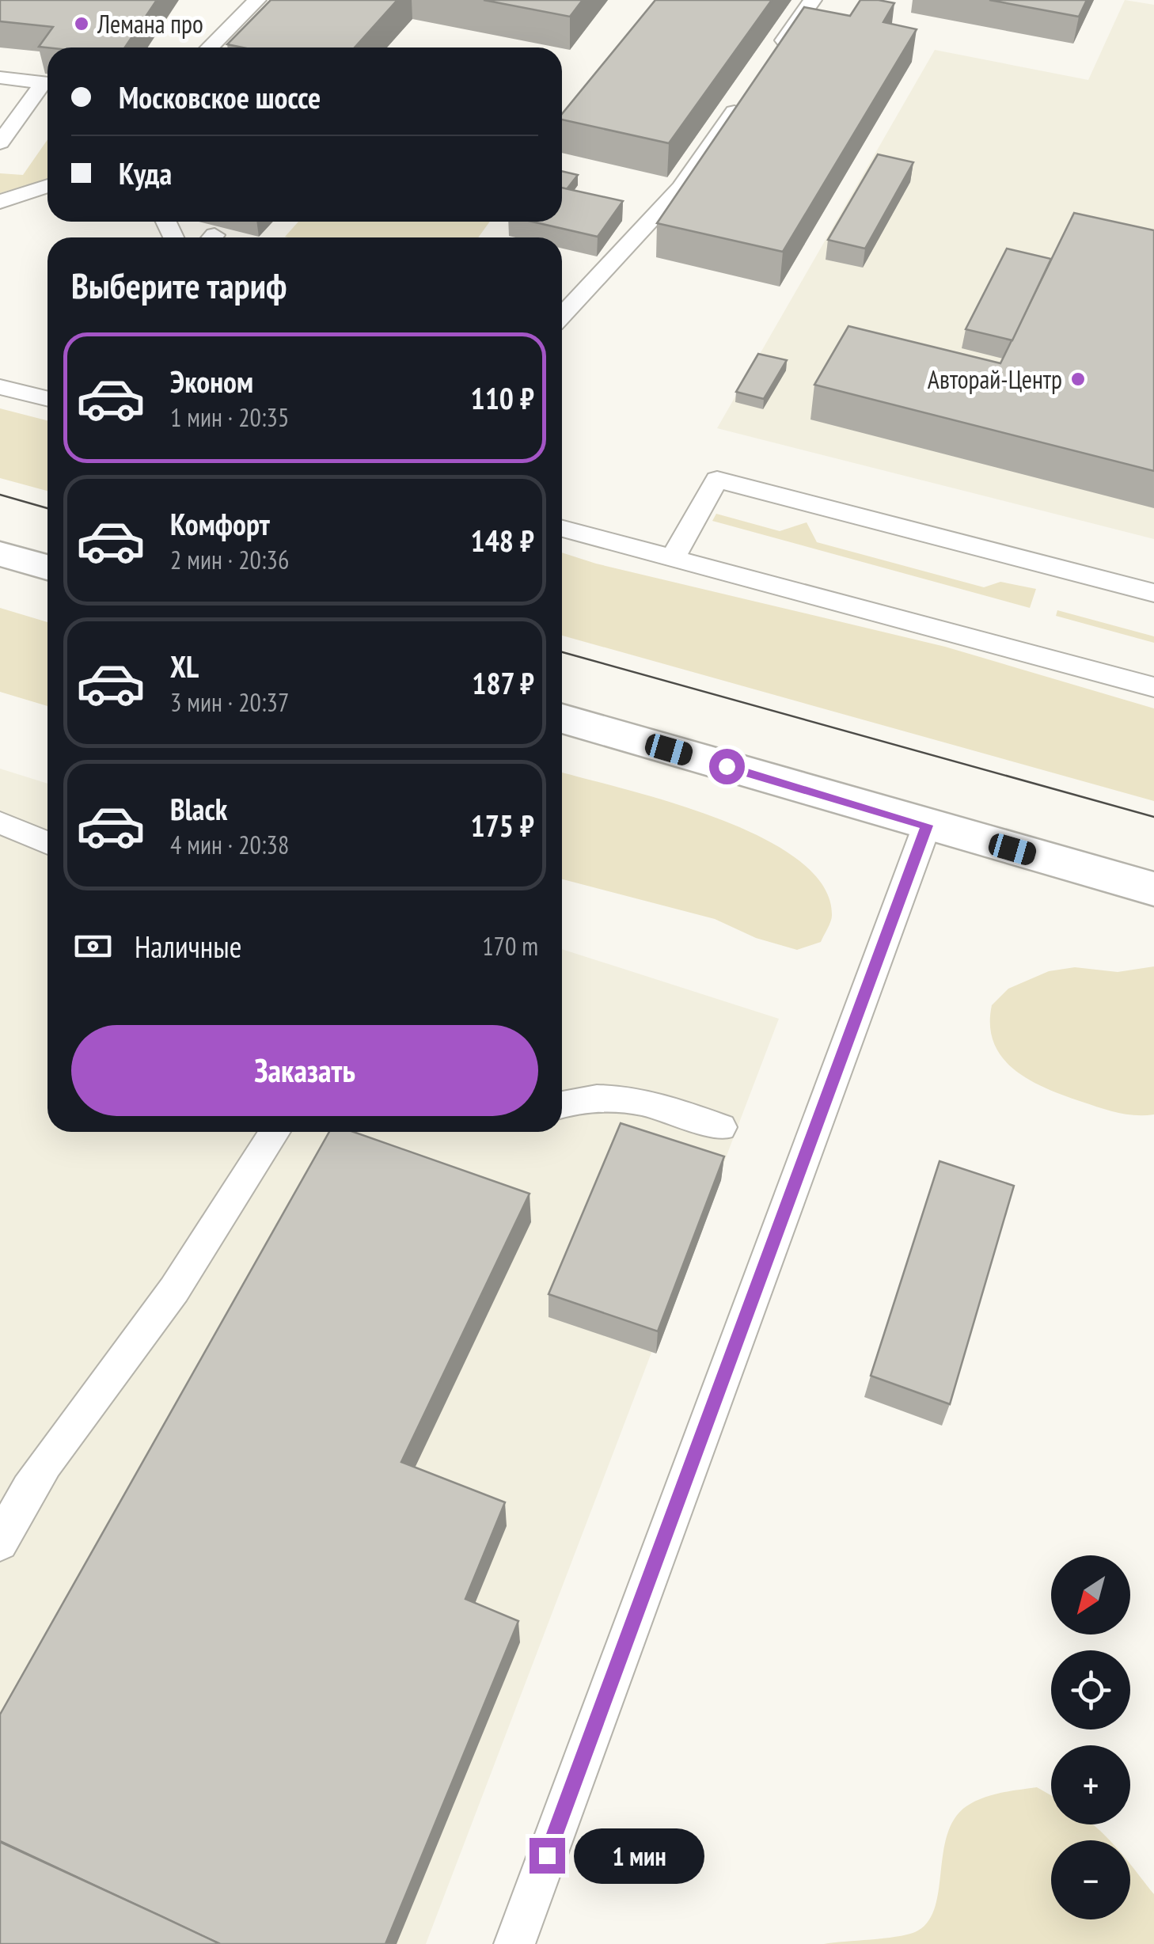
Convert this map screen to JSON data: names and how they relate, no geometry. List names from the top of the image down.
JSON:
{
  "places": ["Лемана про", "Авторай-Центр"],
  "north": "bottom left",
  "page": {
    "banner": ["Московское шоссе", "Куда"],
    "heading": "Выберите тариф",
    "list": [
      {
        "name": "Эконом",
        "note": "1 мин · 20:35",
        "value": "110 ₽"
      },
      {
        "name": "Комфорт",
        "note": "2 мин · 20:36",
        "value": "148 ₽"
      },
      {
        "name": "XL",
        "note": "3 мин · 20:37",
        "value": "187 ₽"
      },
      {
        "name": "Black",
        "note": "4 мин · 20:38",
        "value": "175 ₽"
      }
    ],
    "pay": ["Наличные", "170 m"],
    "buttons": "Заказать",
    "map_buttons": ["+", "−"],
    "bubble": "1 мин"
  }
}
